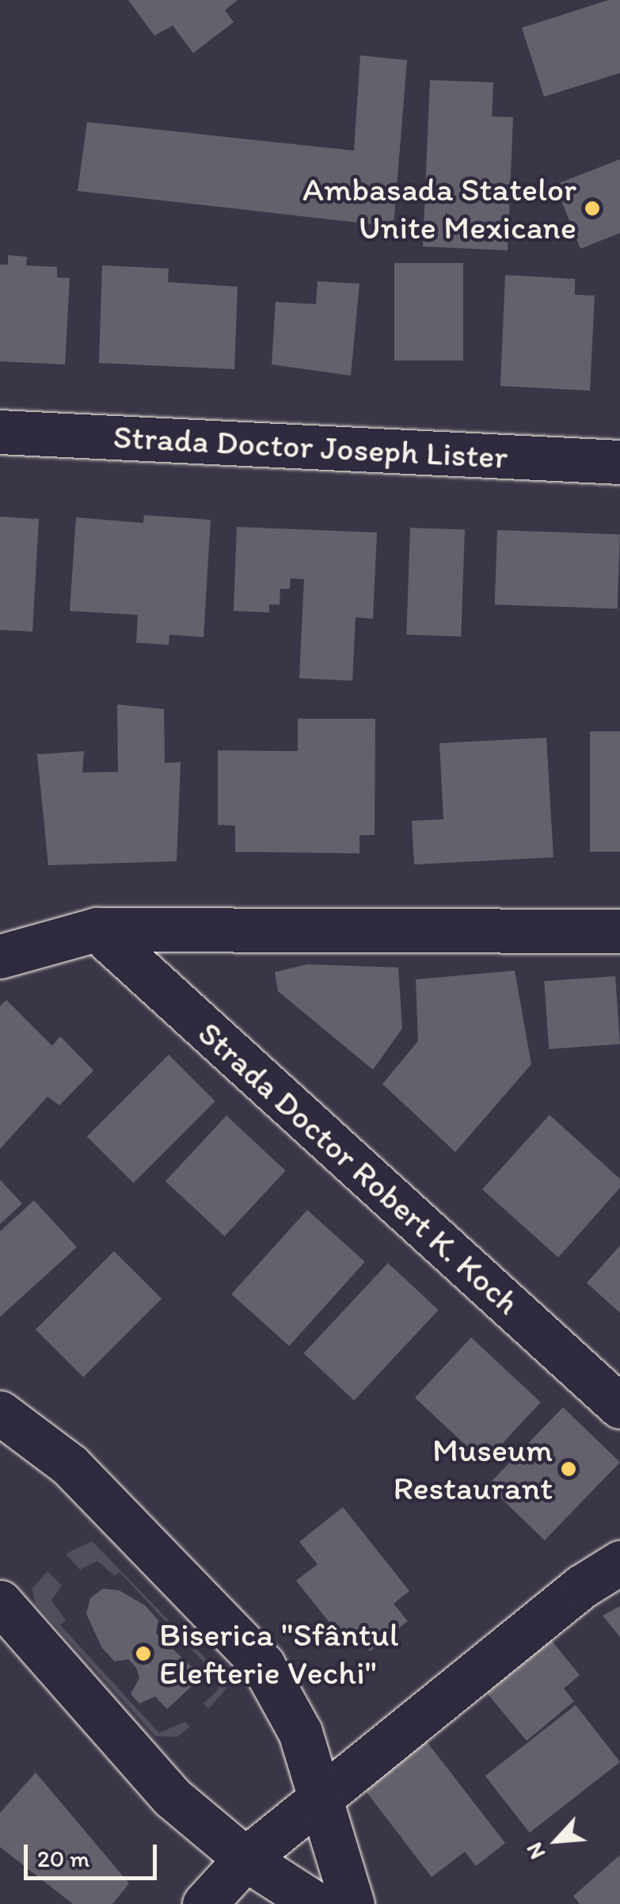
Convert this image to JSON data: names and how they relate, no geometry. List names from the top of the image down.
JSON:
{
  "streets": {
    "street": ["Strada Doctor Joseph Lister", "Strada Doctor Robert K. Koch"]
  },
  "places": ["Ambasada Statelor Unite Mexicane", "Museum Restaurant", "Biserica \"Sfântul Elefterie Vechi\""],
  "scale_bar": "20 m",
  "north": "bottom left"
}
